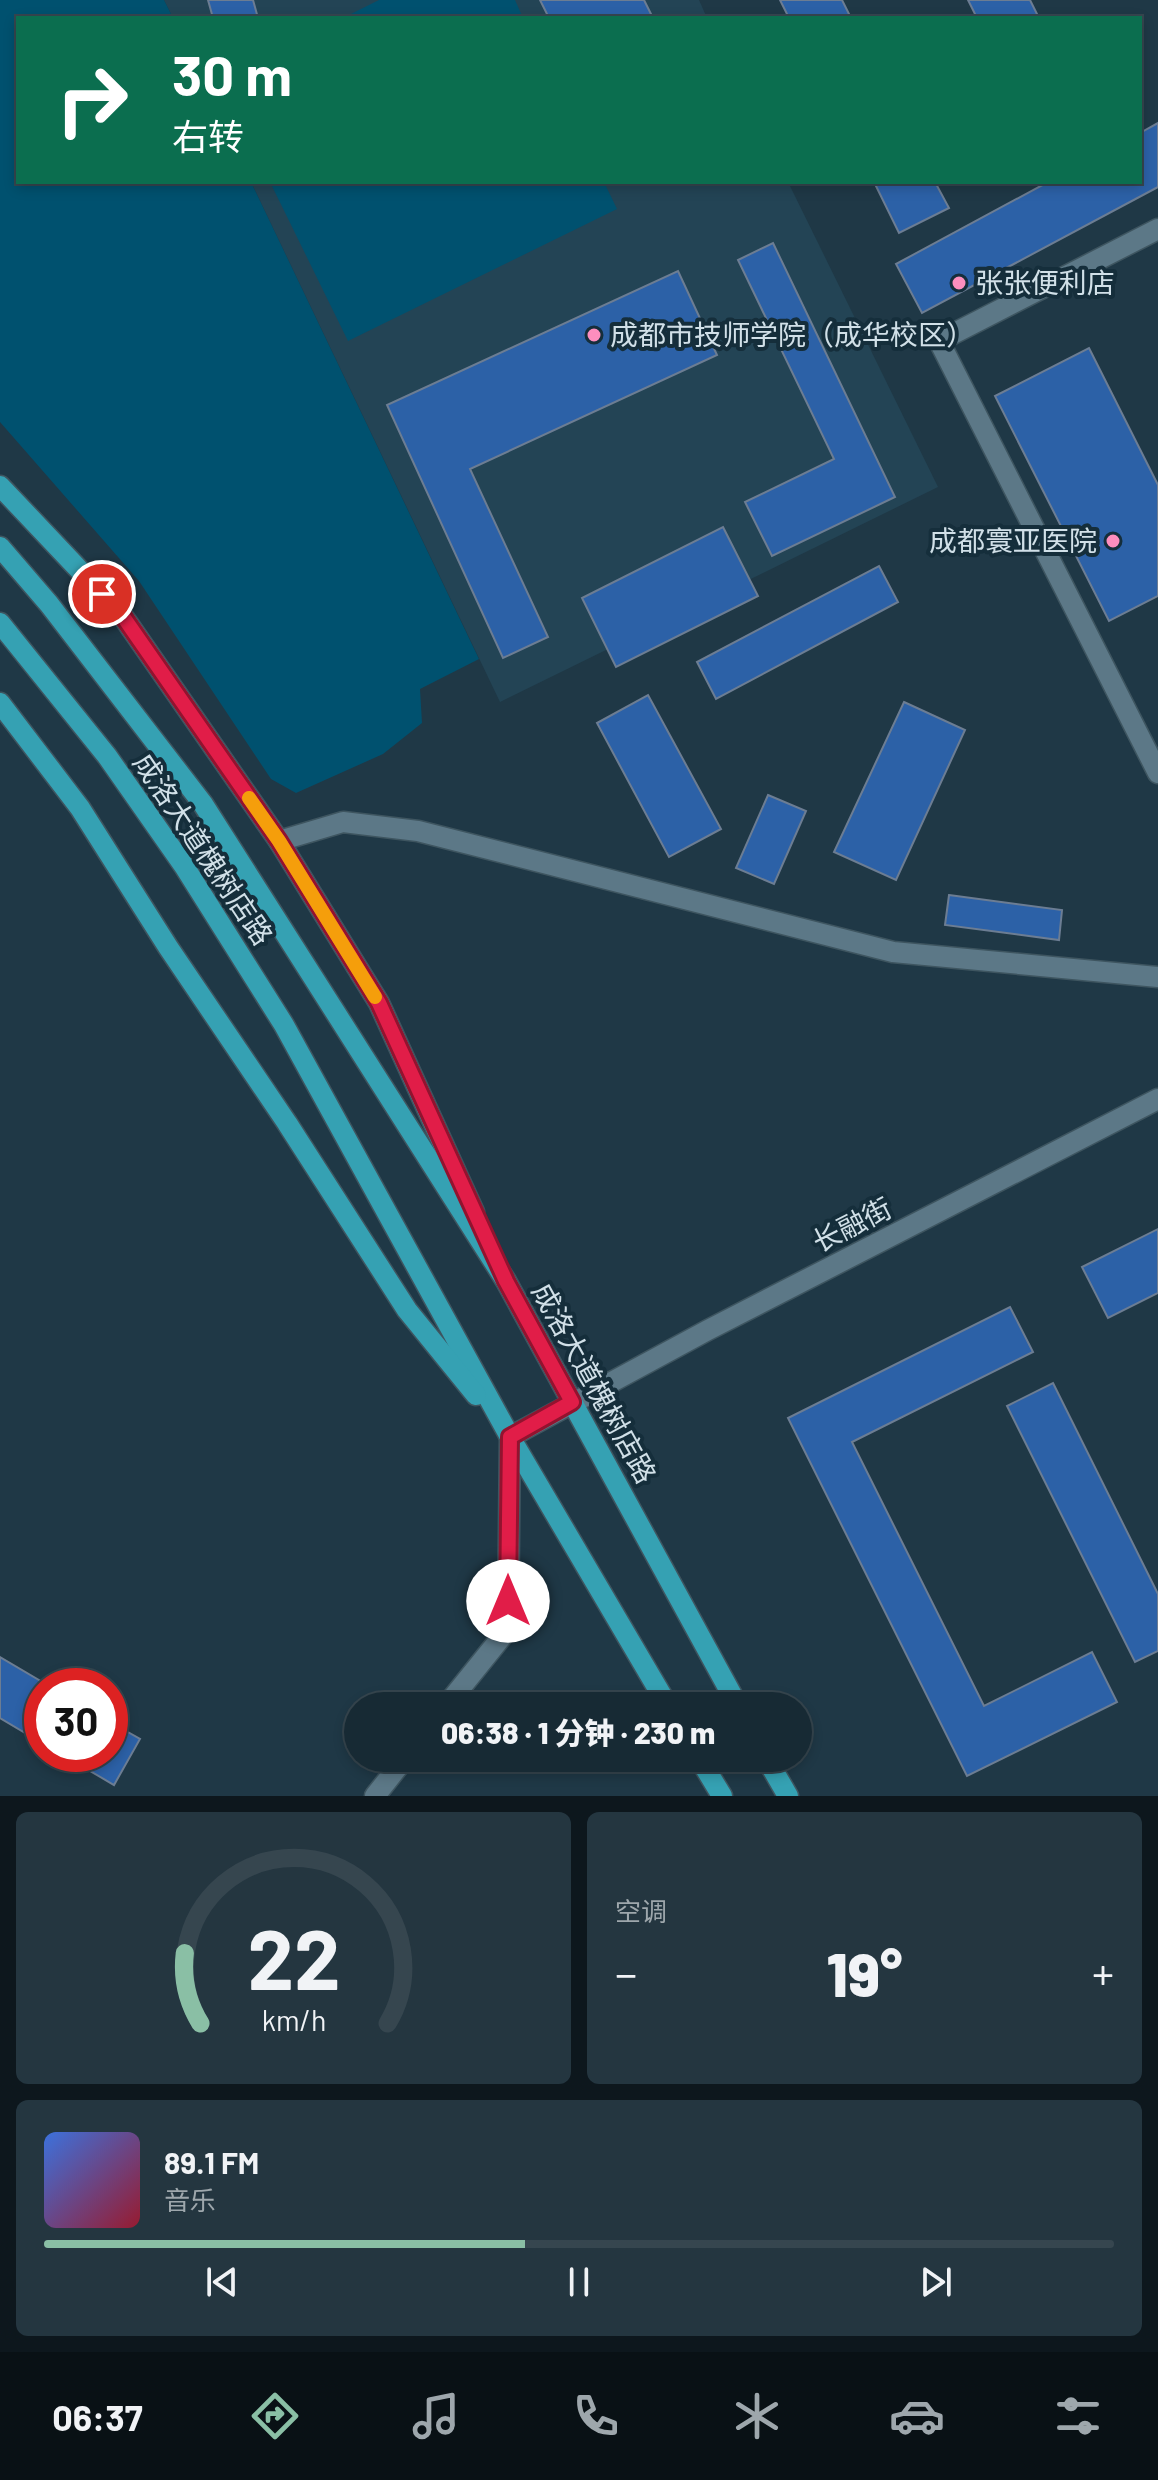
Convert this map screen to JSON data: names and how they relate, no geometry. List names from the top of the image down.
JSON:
{
  "streets": {
    "main road": ["成洛大道槐树店路"],
    "street": ["长融街"]
  },
  "crossings": [
    ["成洛大道槐树店路", "长融街"]
  ],
  "places": ["张张便利店", "成都市技师学院（成华校区）", "成都寰亚医院"],
  "page": {
    "turn": ["30 m", "右转"],
    "limit": "30",
    "trip": "06:38 · 1 分钟 · 230 m",
    "tile": "空调",
    "heat": ["−", "19°", "+"],
    "song": ["89.1 FM", "音乐"],
    "tabs": "06:37",
    "gauge": ["22", "km/h"]
  }
}
